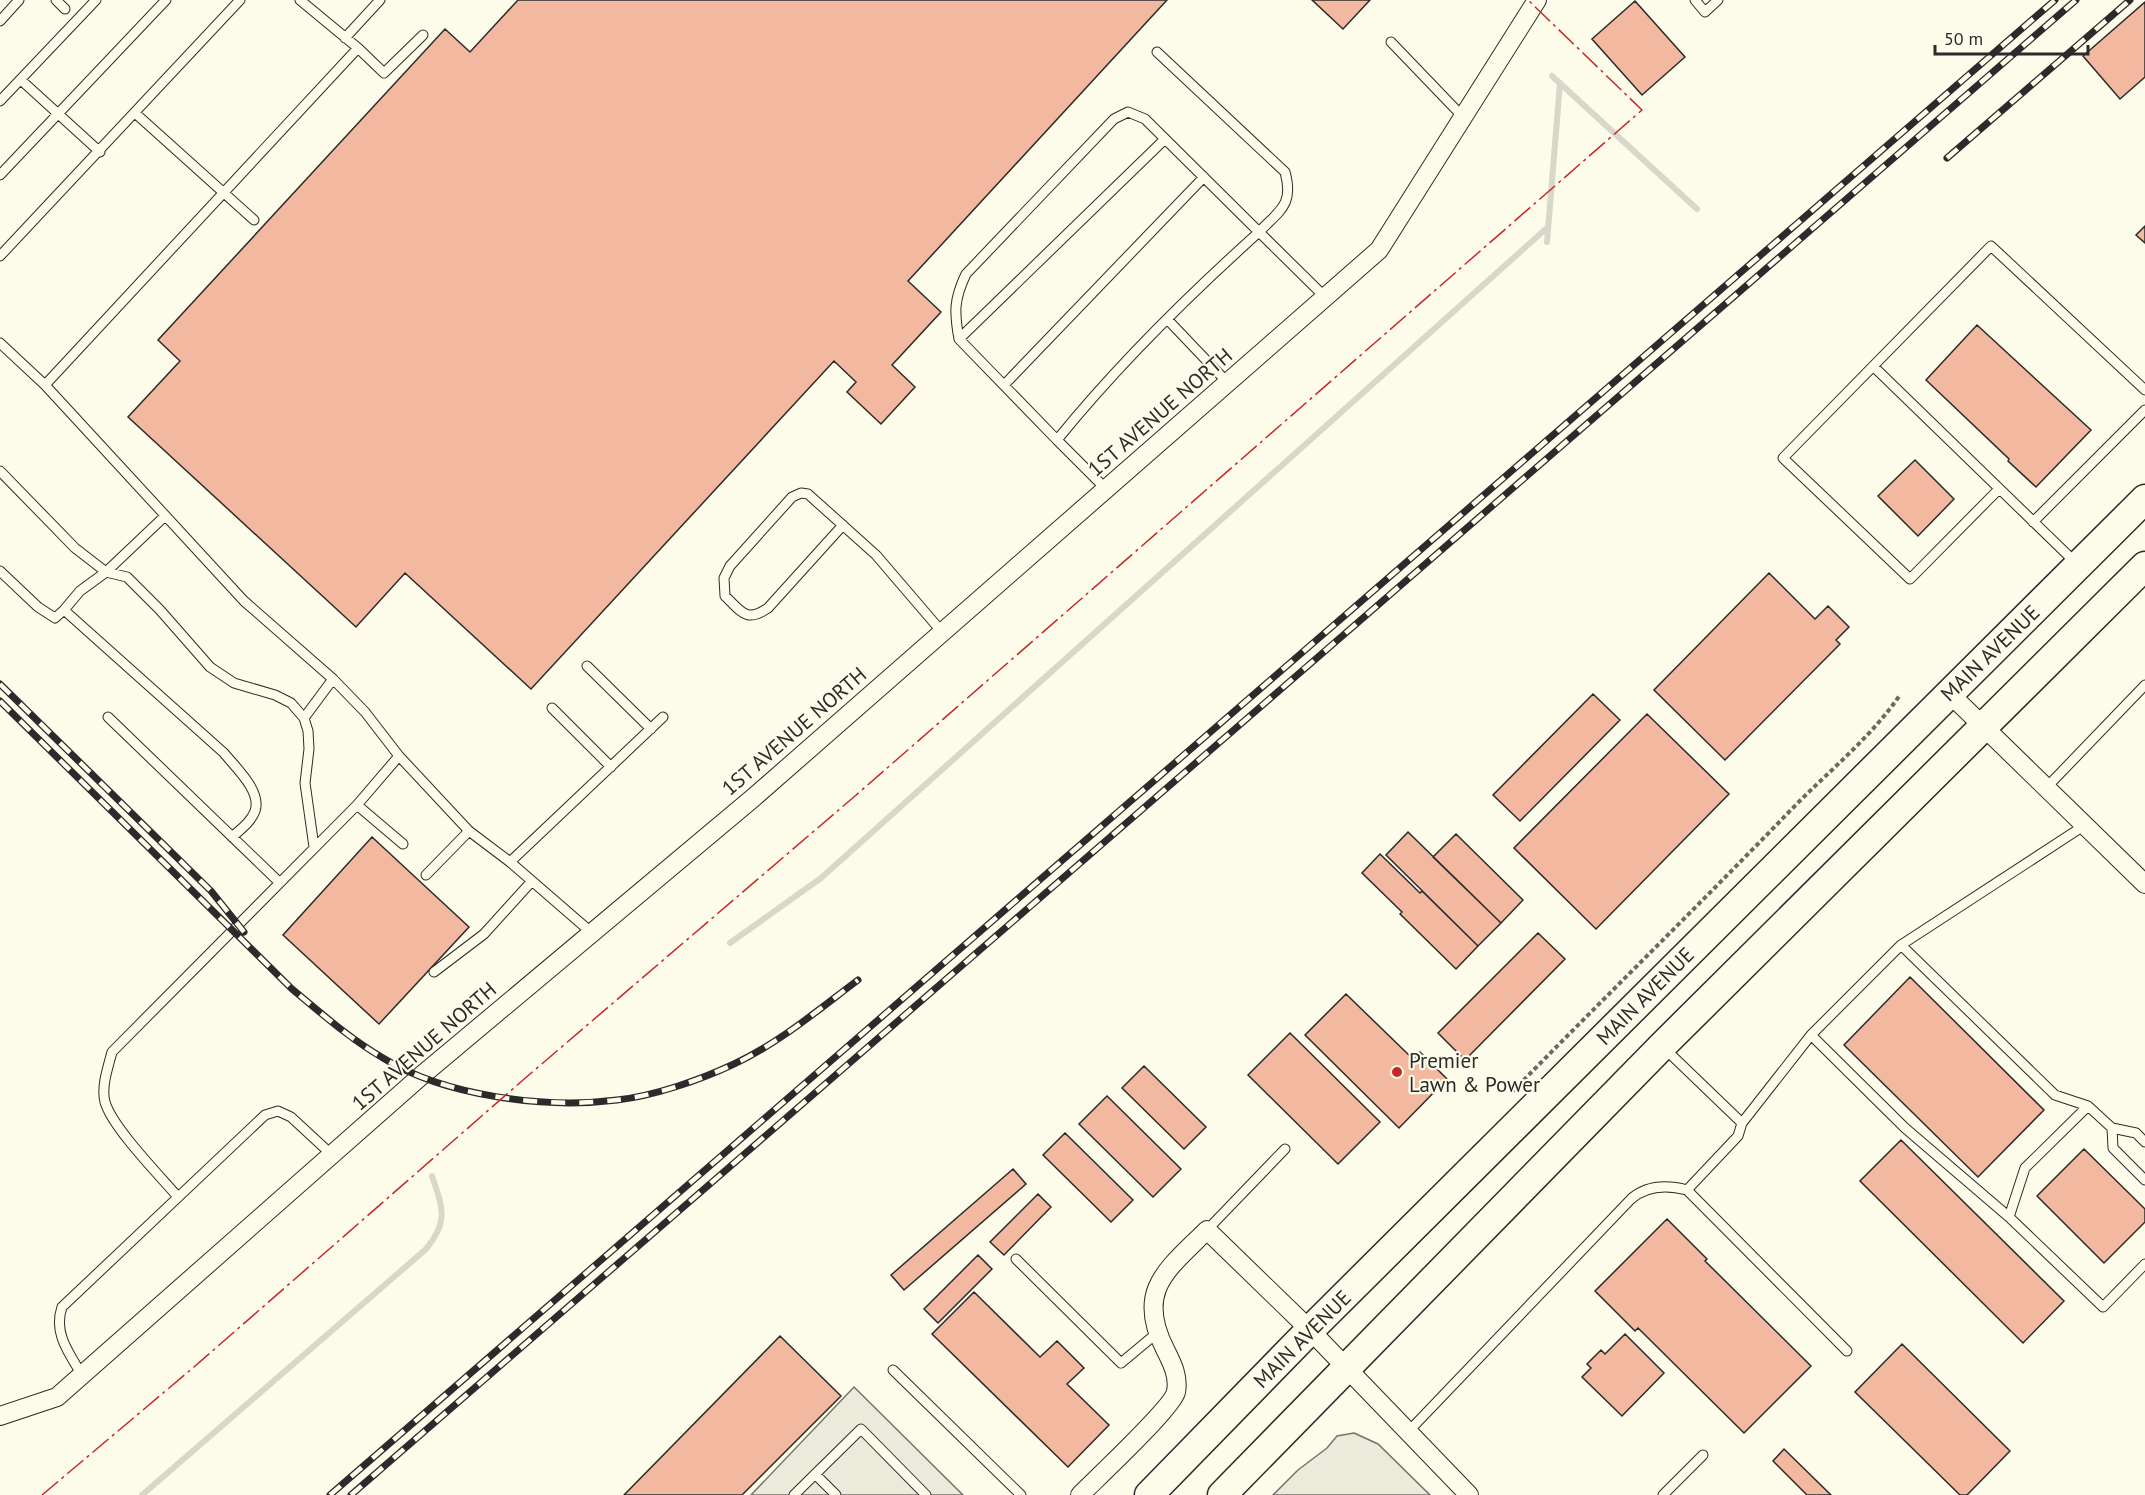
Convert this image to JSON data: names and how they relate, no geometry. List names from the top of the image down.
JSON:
{
  "streets": {
    "main road": ["MAIN AVENUE"],
    "street": ["1ST AVENUE NORTH"]
  },
  "places": ["Premier Lawn & Power"],
  "scale_bar": "50 m"
}
